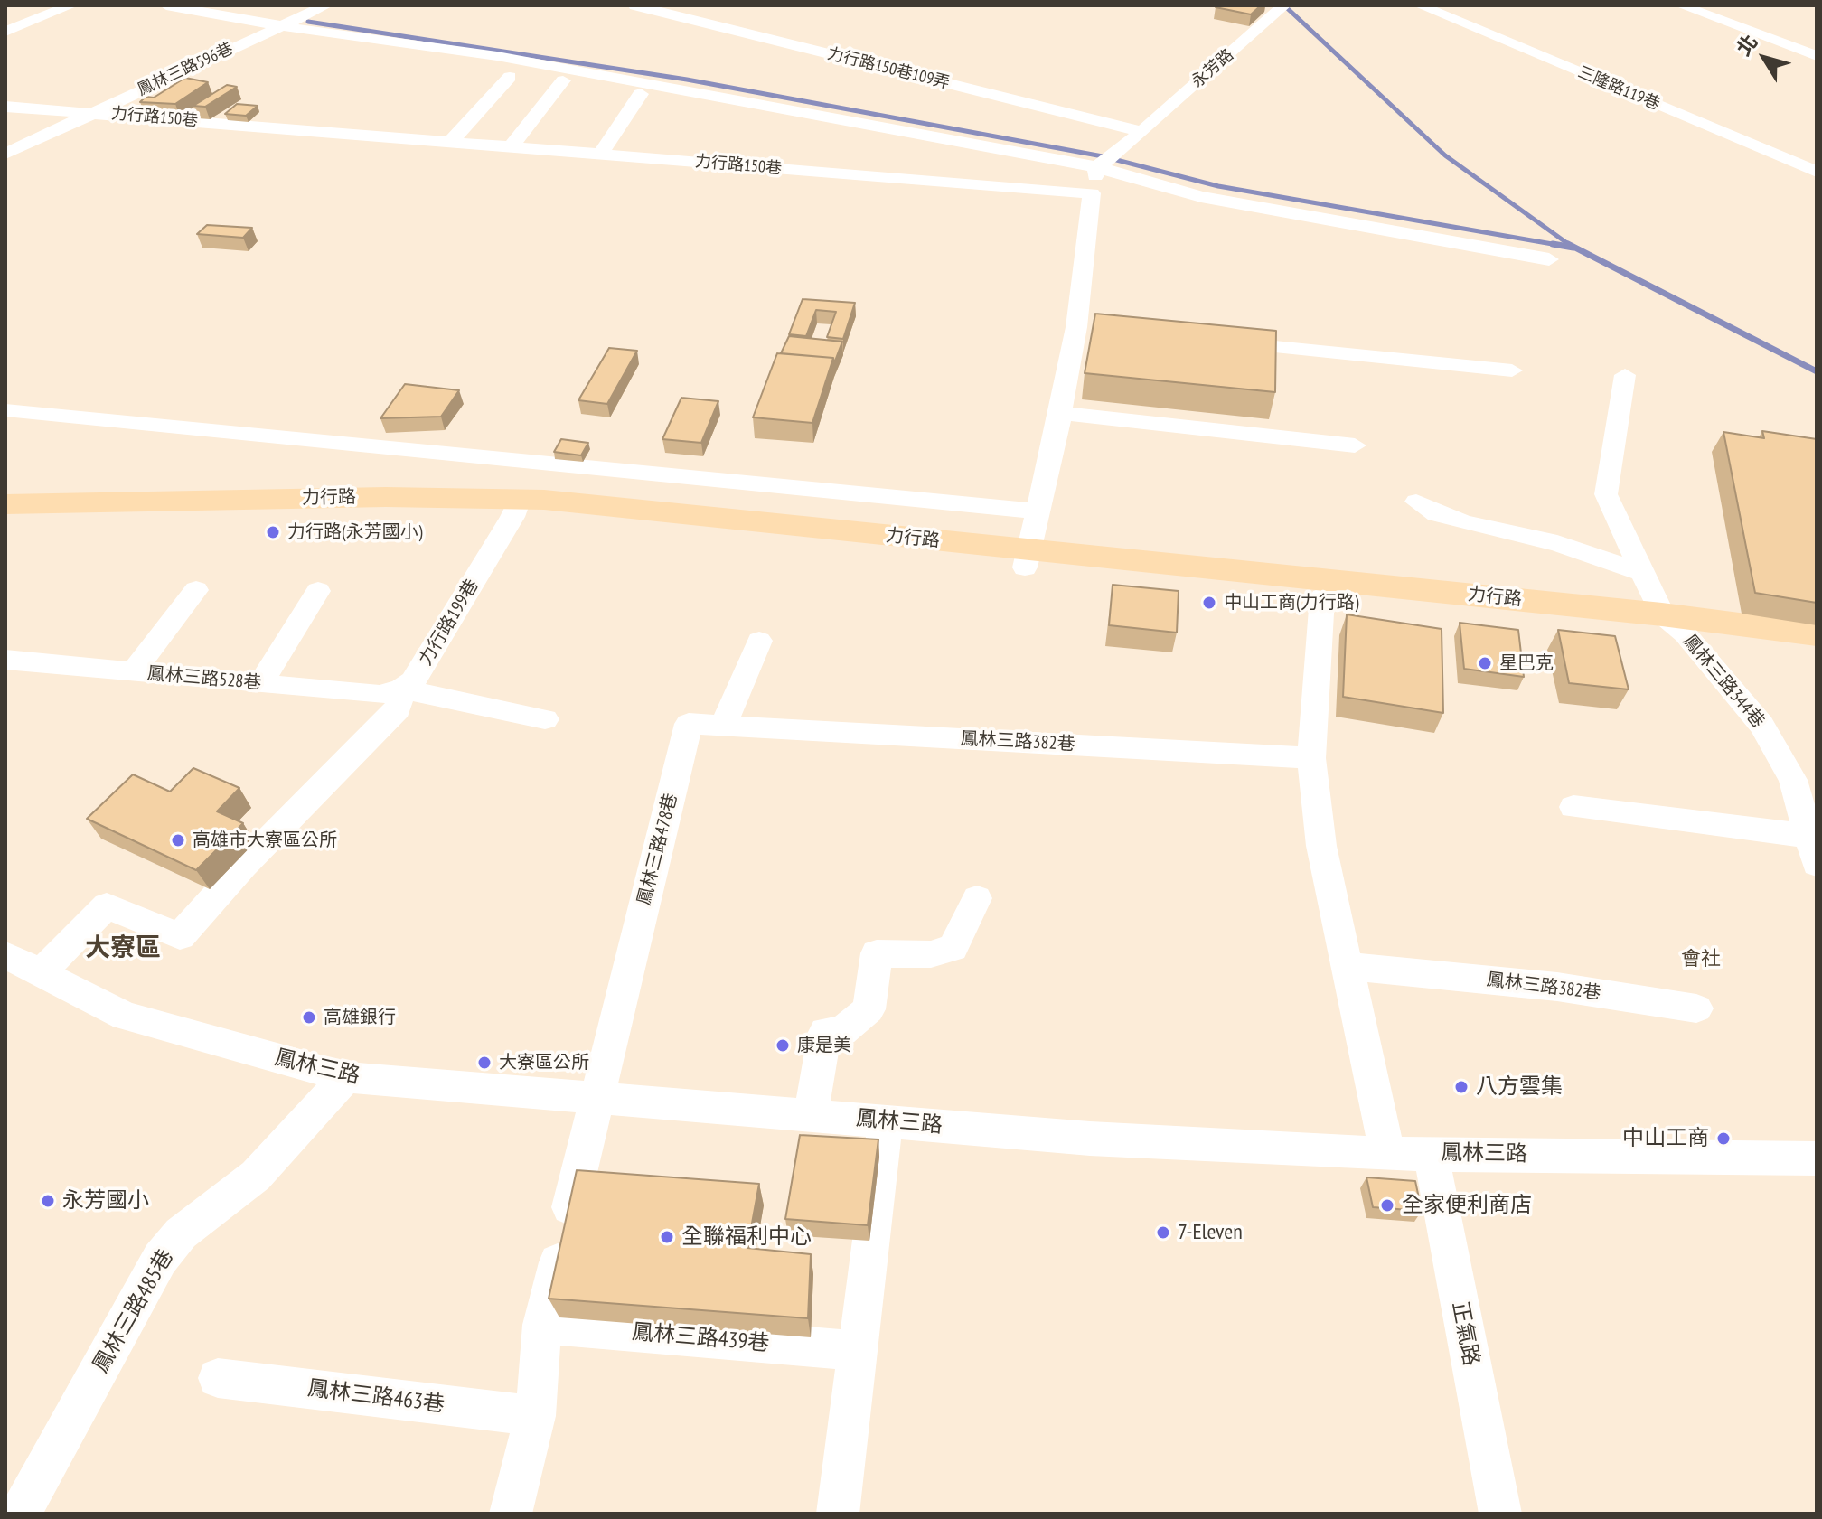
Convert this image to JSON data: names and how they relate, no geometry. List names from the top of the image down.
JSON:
{
  "streets": {
    "main road": ["力行路"],
    "street": [
      "力行路150巷109弄",
      "永芳路",
      "鳳林三路596巷",
      "三隆路119巷",
      "力行路150巷",
      "力行路199巷",
      "鳳林三路528巷",
      "鳳林三路344巷",
      "鳳林三路382巷",
      "鳳林三路478巷",
      "鳳林三路",
      "鳳林三路485巷",
      "正氣路",
      "鳳林三路439巷",
      "鳳林三路463巷"
    ]
  },
  "crossings": [
    ["力行路150巷109弄", "永芳路"],
    ["鳳林三路596巷", "力行路150巷"],
    ["力行路", "力行路199巷"],
    ["力行路", "鳳林三路344巷"],
    ["力行路199巷", "鳳林三路528巷"],
    ["鳳林三路382巷", "鳳林三路478巷"],
    ["鳳林三路478巷", "鳳林三路"],
    ["鳳林三路", "鳳林三路485巷"],
    ["鳳林三路", "正氣路"]
  ],
  "districts": ["大寮區", "會社"],
  "places": [
    "力行路(永芳國小)",
    "中山工商(力行路)",
    "星巴克",
    "高雄市大寮區公所",
    "高雄銀行",
    "康是美",
    "大寮區公所",
    "八方雲集",
    "中山工商",
    "永芳國小",
    "全家便利商店",
    "7-Eleven",
    "全聯福利中心"
  ],
  "north": "top left"
}
